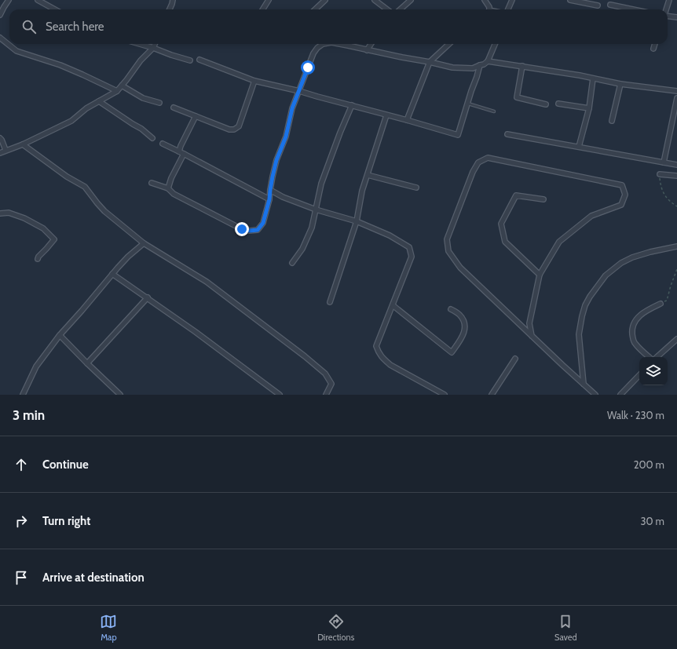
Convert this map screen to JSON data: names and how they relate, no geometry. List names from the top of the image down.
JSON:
{
  "page": {
    "search": "Search here",
    "heading": ["3 min", "Walk · 230 m"],
    "list": [
      ["Continue", "200 m"],
      ["Turn right", "30 m"],
      "Arrive at destination"
    ],
    "nav": ["Map", "Directions", "Saved"]
  }
}
